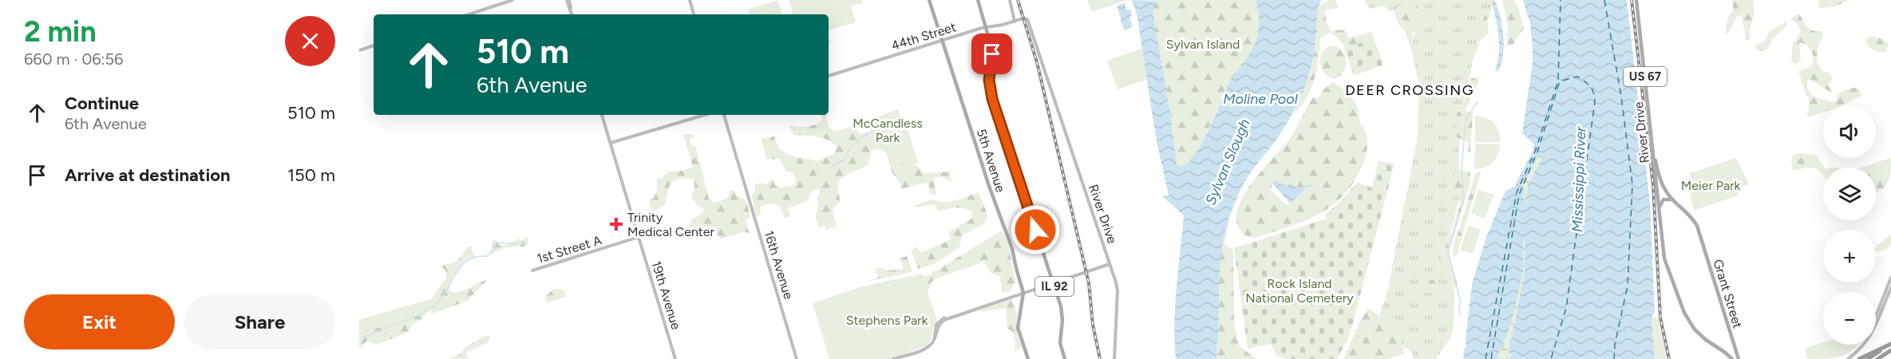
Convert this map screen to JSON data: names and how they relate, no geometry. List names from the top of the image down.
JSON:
{
  "streets": {
    "main road": [
      "US 67",
      "River Drive",
      "5th Avenue",
      "IL 92",
      "Grant Street"
    ],
    "street": [
      "44th Street",
      "1st Street A",
      "16th Avenue",
      "19th Avenue"
    ]
  },
  "crossings": [
    ["44th Street", "River Drive"],
    ["44th Street", "5th Avenue"],
    ["44th Street", "IL 92"],
    ["US 67", "River Drive"],
    ["US 67", "Grant Street"],
    ["5th Avenue", "IL 92"],
    ["1st Street A", "19th Avenue"]
  ],
  "districts": ["DEER CROSSING"],
  "water": ["Moline Pool", "Sylvan Slough", "Mississippi River"],
  "parks": [
    "Sylvan Island",
    "McCandless Park",
    "Meier Park",
    "Rock Island National Cemetery",
    "Stephens Park"
  ],
  "places": {
    "health": ["Trinity Medical Center"]
  },
  "page": {
    "heading": ["2 min", "660 m · 06:56"],
    "turn": ["510 m", "6th Avenue"],
    "list": [
      {
        "name": "Continue",
        "note": "6th Avenue",
        "value": "510 m"
      },
      {
        "name": "Arrive at destination",
        "value": "150 m"
      }
    ],
    "map_buttons": ["+", "−"],
    "buttons": ["Exit", "Share"]
  }
}
